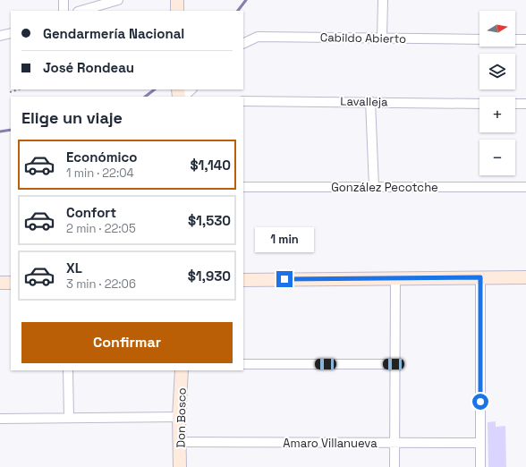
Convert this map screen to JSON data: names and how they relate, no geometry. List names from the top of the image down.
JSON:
{
  "streets": {
    "street": [
      "Cabildo Abierto",
      "Lavalleja",
      "González Pecotche",
      "Don Bosco",
      "Amaro Villanueva"
    ]
  },
  "crossings": [
    ["Don Bosco", "Amaro Villanueva"]
  ],
  "north": "right",
  "page": {
    "map_buttons": ["+", "−"],
    "banner": ["Gendarmería Nacional", "José Rondeau"],
    "heading": "Elige un viaje",
    "list": [
      {
        "name": "Económico",
        "note": "1 min · 22:04",
        "value": "$1,140"
      },
      {
        "name": "Confort",
        "note": "2 min · 22:05",
        "value": "$1,530"
      },
      {
        "name": "XL",
        "note": "3 min · 22:06",
        "value": "$1,930"
      }
    ],
    "bubble": "1 min",
    "buttons": "Confirmar"
  }
}
